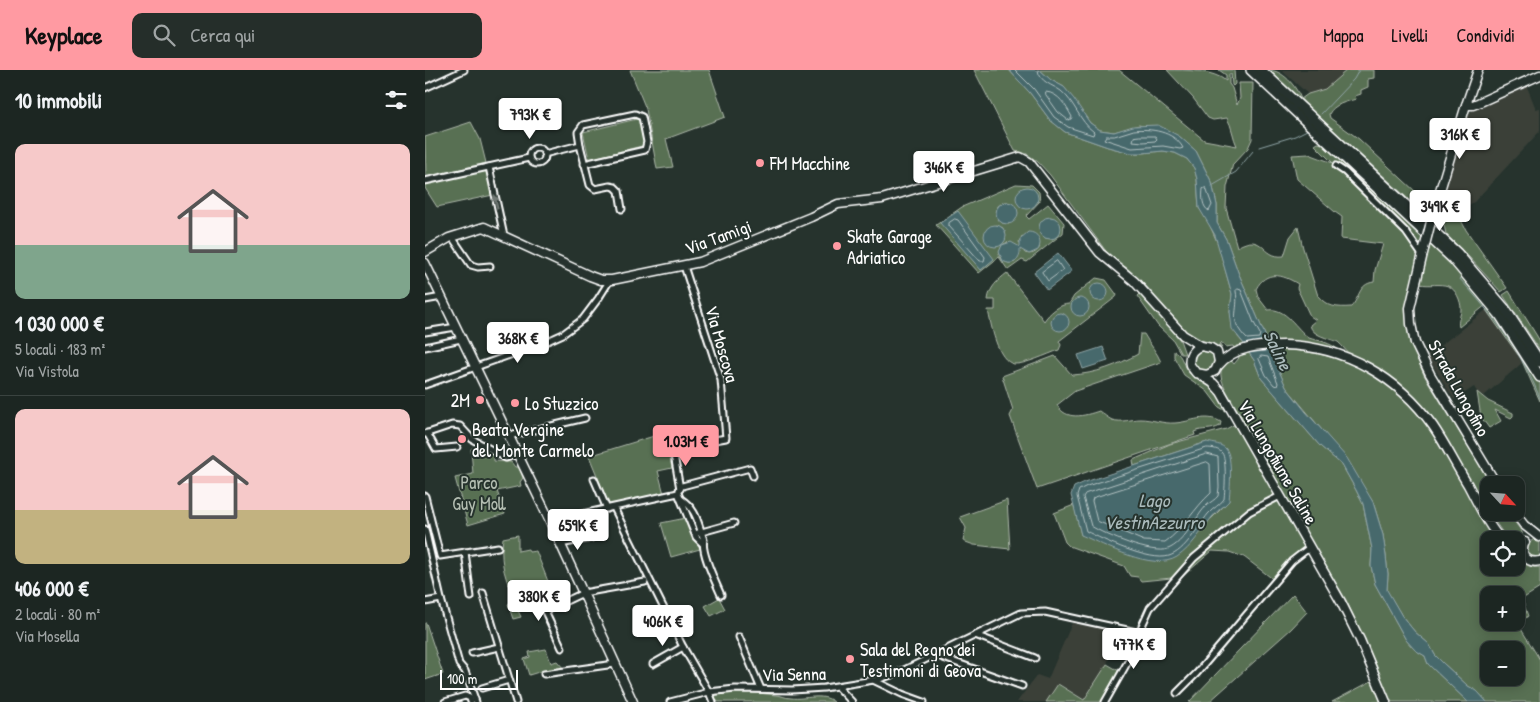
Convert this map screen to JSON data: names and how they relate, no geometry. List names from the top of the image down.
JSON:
{
  "streets": {
    "street": [
      "Via Tamigi",
      "Via Moscova",
      "Strada Lungofino",
      "Via Lungofiume Saline",
      "Via Senna"
    ]
  },
  "crossings": [
    ["Via Tamigi", "Via Moscova"]
  ],
  "water": ["Saline", "Lago VestinAzzurro"],
  "parks": ["Parco Guy Moll"],
  "places": [
    "FM Macchine",
    "Skate Garage Adriatico",
    "2M",
    "Lo Stuzzico",
    "Beata Vergine del Monte Carmelo",
    "Sala del Regno dei Testimoni di Geova"
  ],
  "scale_bar": "100 m",
  "north": "bottom right",
  "page": {
    "header": "Keyplace",
    "search": "Cerca qui",
    "nav": ["Mappa", "Livelli", "Condividi"],
    "heading": "10 immobili",
    "price": [
      "793K €",
      "316K €",
      "346K €",
      "349K €",
      "368K €",
      "1.03M €",
      "659K €",
      "380K €",
      "406K €",
      "477K €"
    ],
    "list": [
      {
        "name": "1 030 000 €",
        "note": "5 locali · 183 m² · Via Vistola"
      },
      {
        "name": "406 000 €",
        "note": "2 locali · 80 m² · Via Mosella"
      }
    ],
    "map_buttons": ["+", "−"],
    "scale": "100 m"
  }
}
